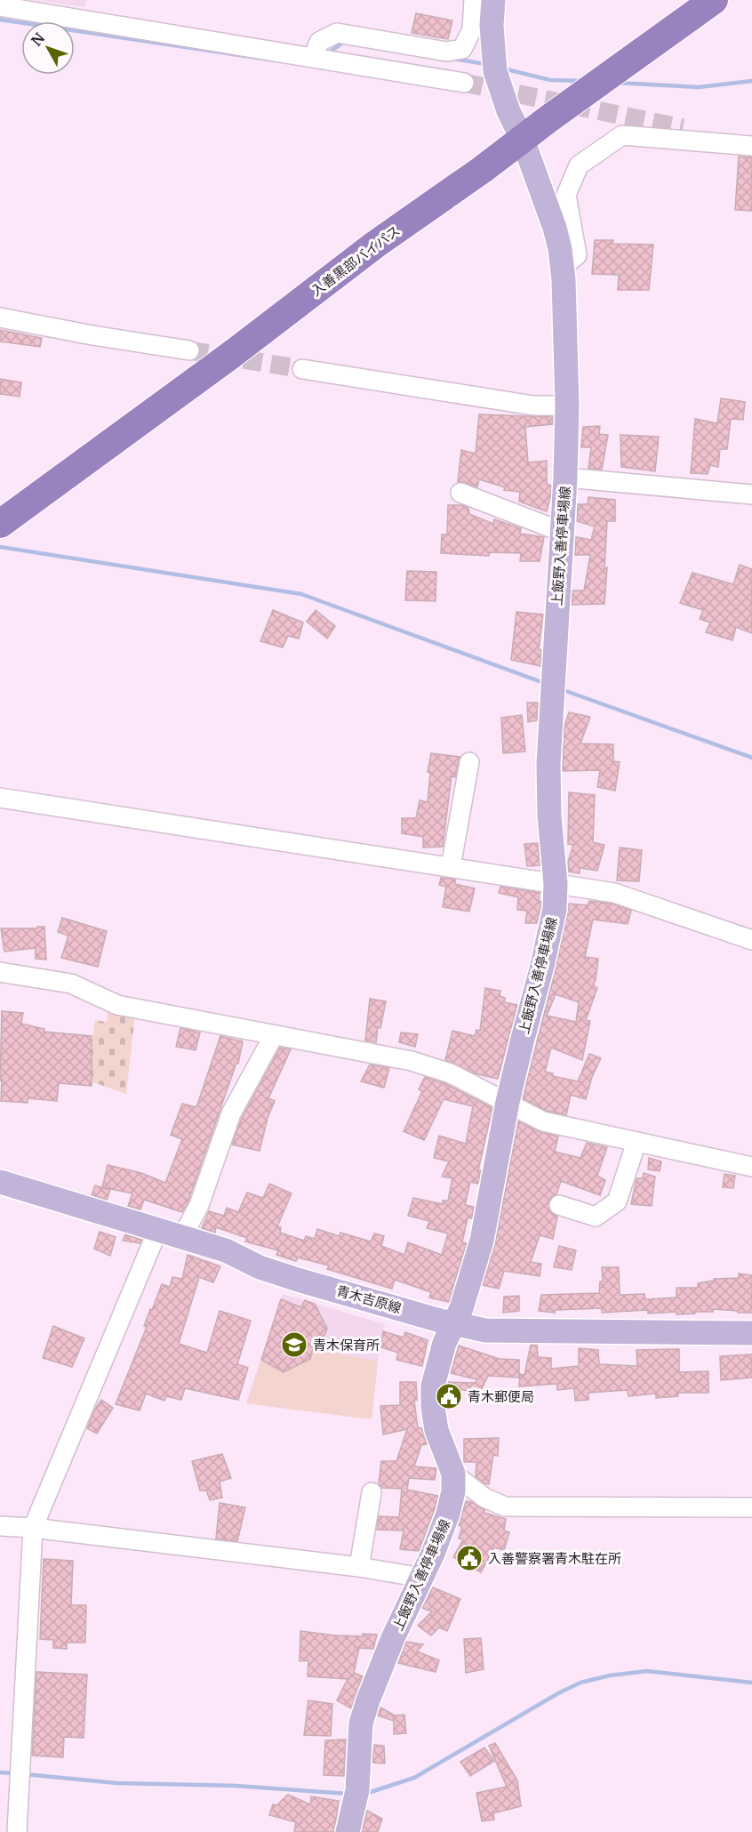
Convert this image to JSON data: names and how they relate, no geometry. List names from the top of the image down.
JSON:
{
  "streets": {
    "highway": ["入善黒部バイパス"],
    "main road": ["上飯野入善停車場線", "青木吉原線"]
  },
  "crossings": [
    ["入善黒部バイパス", "上飯野入善停車場線"],
    ["上飯野入善停車場線", "青木吉原線"]
  ],
  "places": {
    "school or university": ["青木保育所"],
    "public building": ["青木郵便局", "入善警察署青木駐在所"]
  },
  "north": "top left"
}
